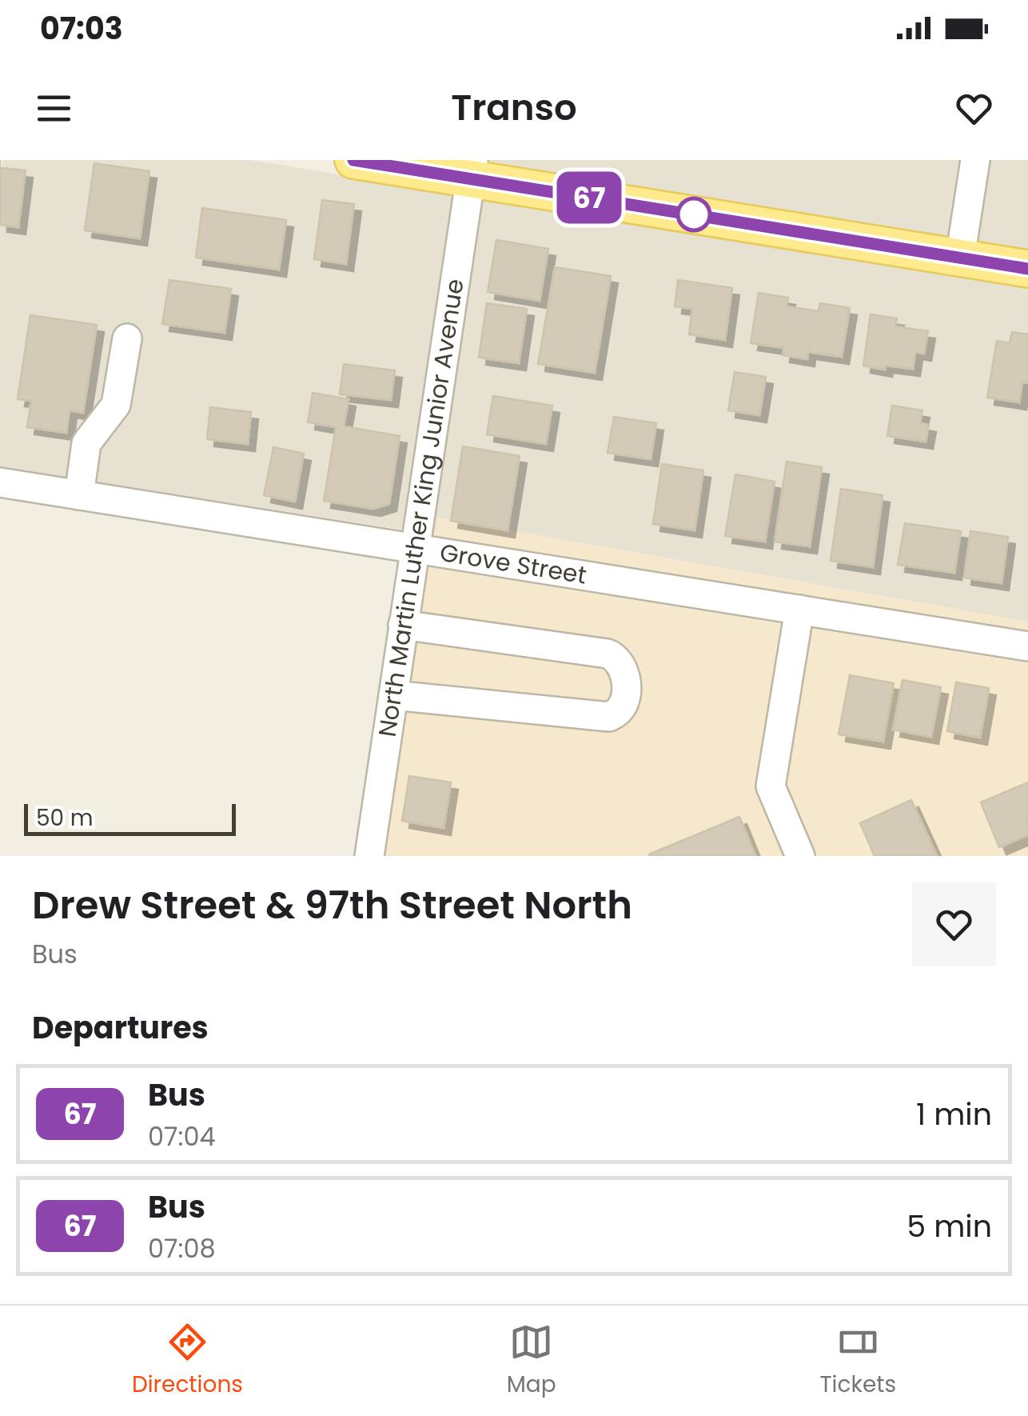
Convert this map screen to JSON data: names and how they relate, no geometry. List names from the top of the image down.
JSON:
{
  "streets": {
    "street": ["North Martin Luther King Junior Avenue", "Grove Street"]
  },
  "crossings": [
    ["North Martin Luther King Junior Avenue", "Grove Street"]
  ],
  "lines": ["bus line 67"],
  "scale_bar": "50 m",
  "page": {
    "status": "07:03",
    "header": "Transo",
    "on_map": "67",
    "scale": "50 m",
    "heading": [
      ["Drew Street & 97th Street North", "Bus"],
      "Departures"
    ],
    "list": [
      {
        "mark": "67",
        "name": "Bus",
        "note": "07:04",
        "value": "1 min"
      },
      {
        "mark": "67",
        "name": "Bus",
        "note": "07:08",
        "value": "5 min"
      }
    ],
    "tabs": ["Directions", "Map", "Tickets"]
  }
}
